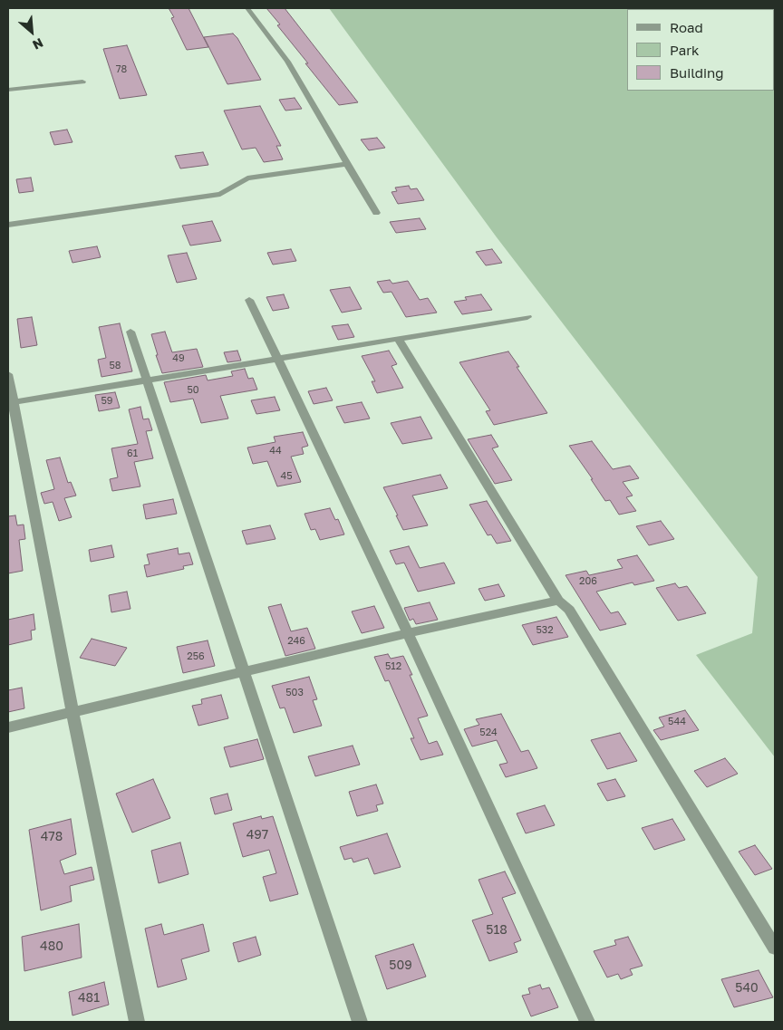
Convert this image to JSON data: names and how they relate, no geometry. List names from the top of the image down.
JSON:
{
  "house_numbers": [
    "78",
    "49",
    "58",
    "50",
    "59",
    "44",
    "61",
    "45",
    "206",
    "532",
    "246",
    "256",
    "512",
    "503",
    "544",
    "524",
    "497",
    "478",
    "518",
    "480",
    "509",
    "540",
    "481"
  ],
  "legend": ["Road", "Park", "Building"],
  "north": "bottom right"
}
